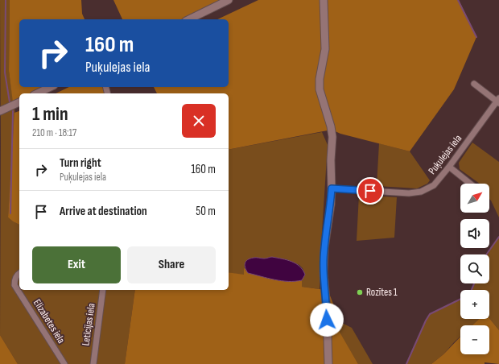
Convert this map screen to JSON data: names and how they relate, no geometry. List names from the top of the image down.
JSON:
{
  "streets": {
    "street": ["Puķulejas iela", "Elizabetes iela", "Letīcijas iela"]
  },
  "places": ["Rozītes 1"],
  "north": "top right",
  "page": {
    "turn": ["160 m", "Puķulejas iela"],
    "heading": ["1 min", "210 m · 18:17"],
    "list": [
      {
        "name": "Turn right",
        "note": "Puķulejas iela",
        "value": "160 m"
      },
      {
        "name": "Arrive at destination",
        "value": "50 m"
      }
    ],
    "map_buttons": ["+", "−"],
    "buttons": ["Exit", "Share"]
  }
}
